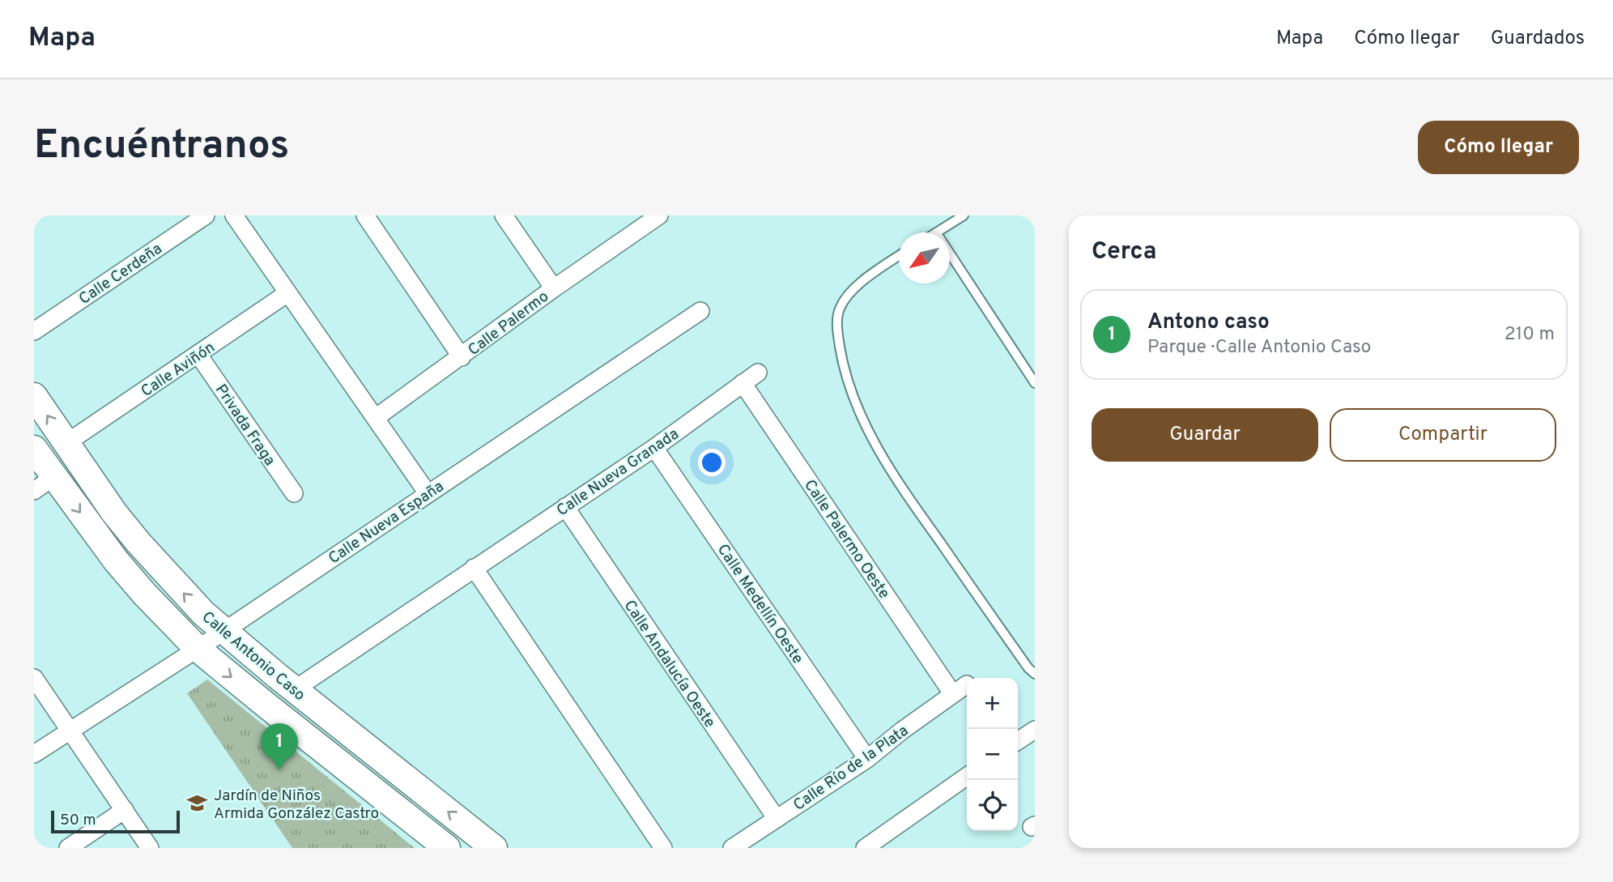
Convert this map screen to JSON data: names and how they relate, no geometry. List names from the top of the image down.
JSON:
{
  "streets": {
    "main road": ["Calle Antonio Caso"],
    "street": [
      "Calle Cerdeña",
      "Calle Palermo",
      "Calle Aviñón",
      "Privada Fraga",
      "Calle Nueva Granada",
      "Calle Nueva España",
      "Calle Palermo Oeste",
      "Calle Medellín Oeste",
      "Calle Andalucía Oeste",
      "Calle Río de la Plata"
    ]
  },
  "crossings": [
    ["Calle Aviñón", "Privada Fraga"],
    ["Calle Aviñón", "Calle Antonio Caso"],
    ["Calle Nueva Granada", "Calle Palermo Oeste"],
    ["Calle Nueva Granada", "Calle Medellín Oeste"],
    ["Calle Nueva Granada", "Calle Antonio Caso"],
    ["Calle Nueva Granada", "Calle Andalucía Oeste"],
    ["Calle Nueva España", "Calle Antonio Caso"],
    ["Calle Palermo Oeste", "Calle Río de la Plata"],
    ["Calle Medellín Oeste", "Calle Río de la Plata"],
    ["Calle Andalucía Oeste", "Calle Río de la Plata"]
  ],
  "places": {
    "school or university": ["Jardín de Niños Armida González Castro"]
  },
  "scale_bar": "50 m",
  "north": "bottom left",
  "page": {
    "header": "Mapa",
    "nav": ["Mapa", "Cómo llegar", "Guardados"],
    "buttons": [
      "Cómo llegar",
      ["Guardar", "Compartir"]
    ],
    "title": "Encuéntranos",
    "heading": "Cerca",
    "list": [
      {
        "mark": "1",
        "name": "Antono caso",
        "note": "Parque · Calle Antonio Caso",
        "value": "210 m"
      }
    ],
    "map_buttons": ["+", "−"],
    "pins": "1",
    "scale": "50 m"
  }
}
